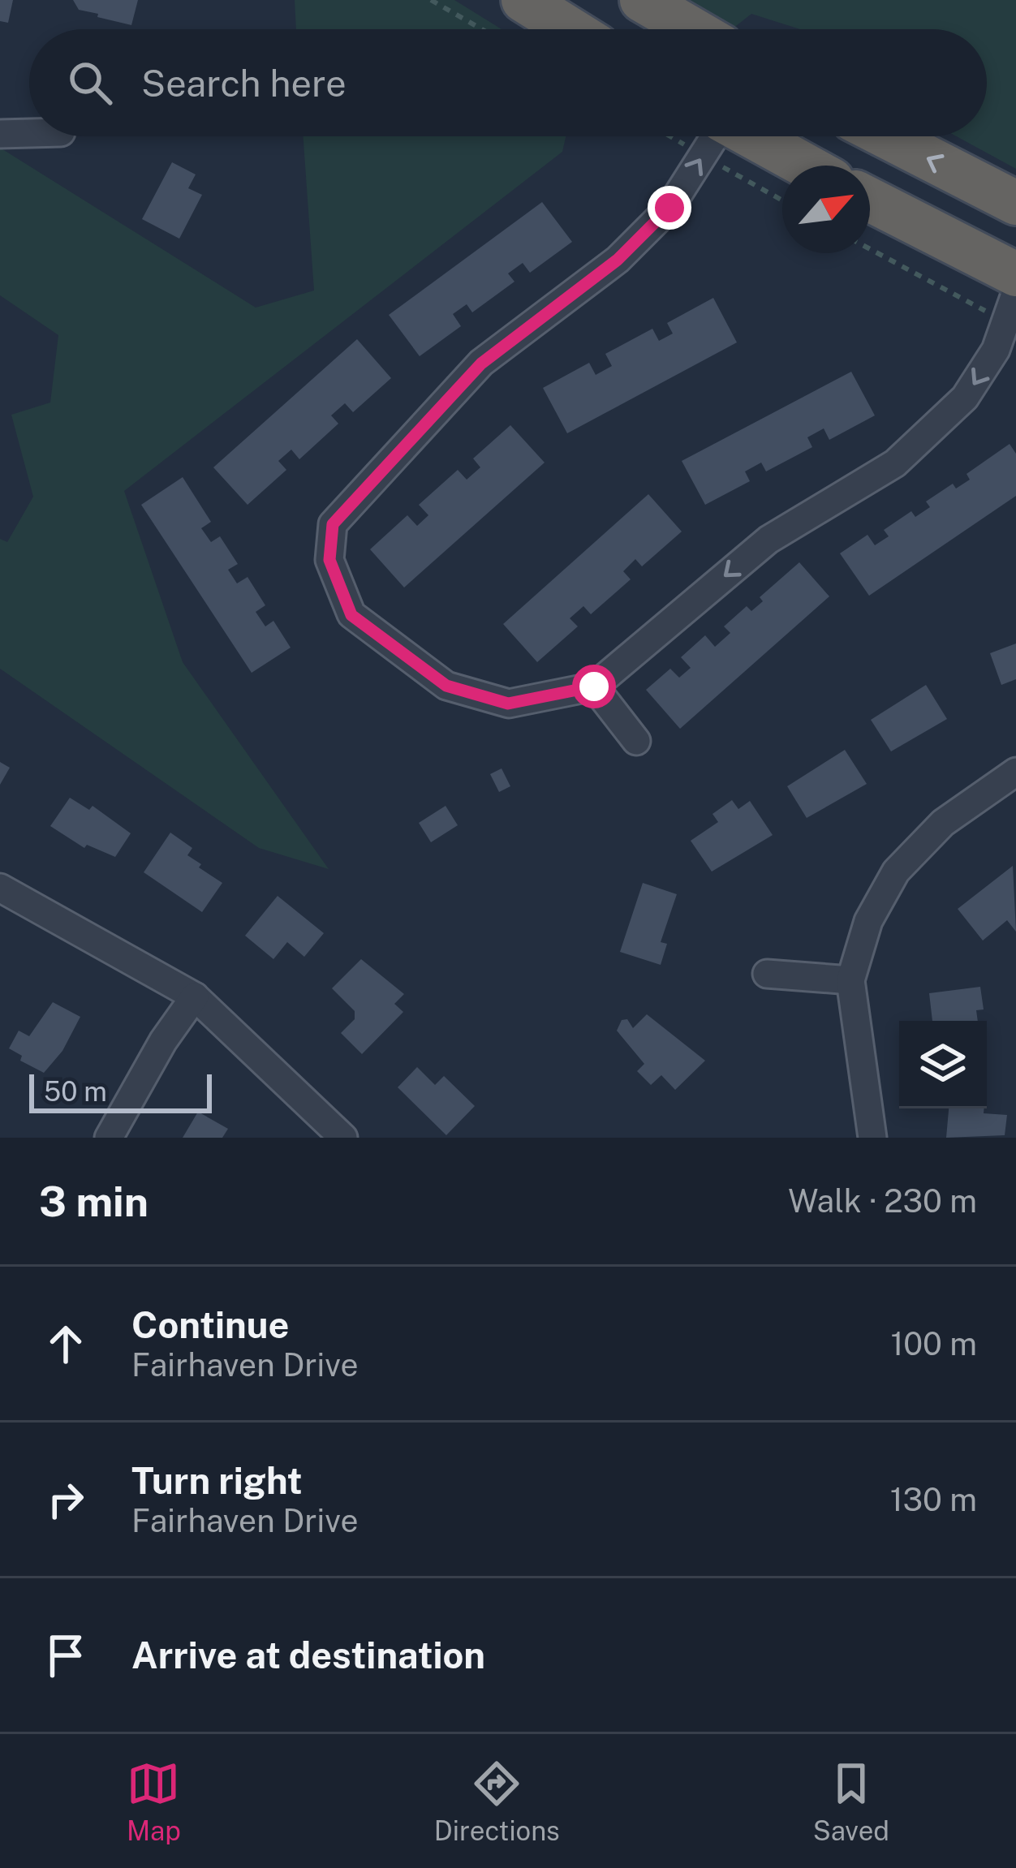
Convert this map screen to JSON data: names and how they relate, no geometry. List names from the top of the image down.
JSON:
{
  "scale_bar": "50 m",
  "north": "top right",
  "page": {
    "search": "Search here",
    "scale": "50 m",
    "heading": ["3 min", "Walk · 230 m"],
    "list": [
      ["Continue", "Fairhaven Drive", "100 m"],
      ["Turn right", "Fairhaven Drive", "130 m"],
      "Arrive at destination"
    ],
    "nav": ["Map", "Directions", "Saved"]
  }
}
